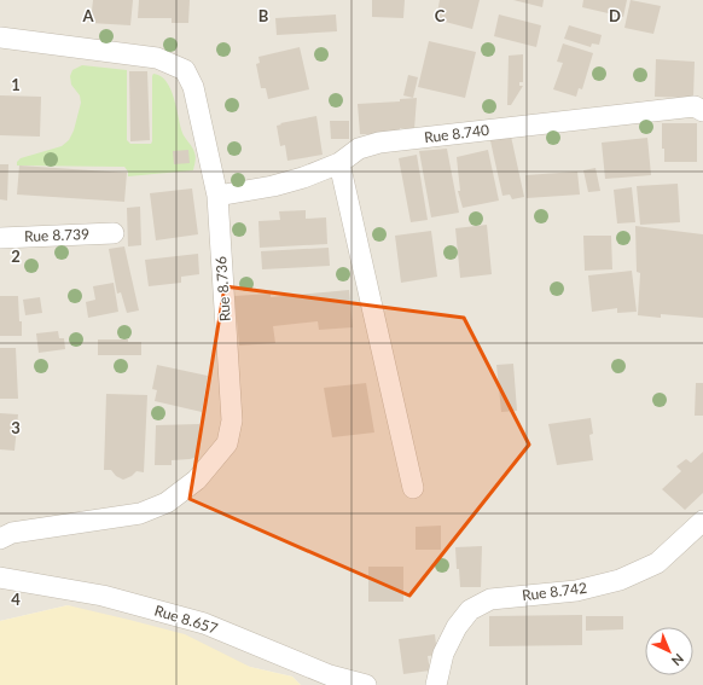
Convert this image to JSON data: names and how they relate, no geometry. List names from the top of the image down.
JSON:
{
  "streets": {
    "street": [
      "Rue 8.740",
      "Rue 8.739",
      "Rue 8.736",
      "Rue 8.742",
      "Rue 8.657"
    ]
  },
  "crossings": [
    ["Rue 8.740", "Rue 8.736"]
  ],
  "north": "bottom right",
  "grid": {
    "columns": [
      "A",
      "B",
      "C",
      "D"
    ],
    "rows": [
      "1",
      "2",
      "3",
      "4"
    ]
  }
}
